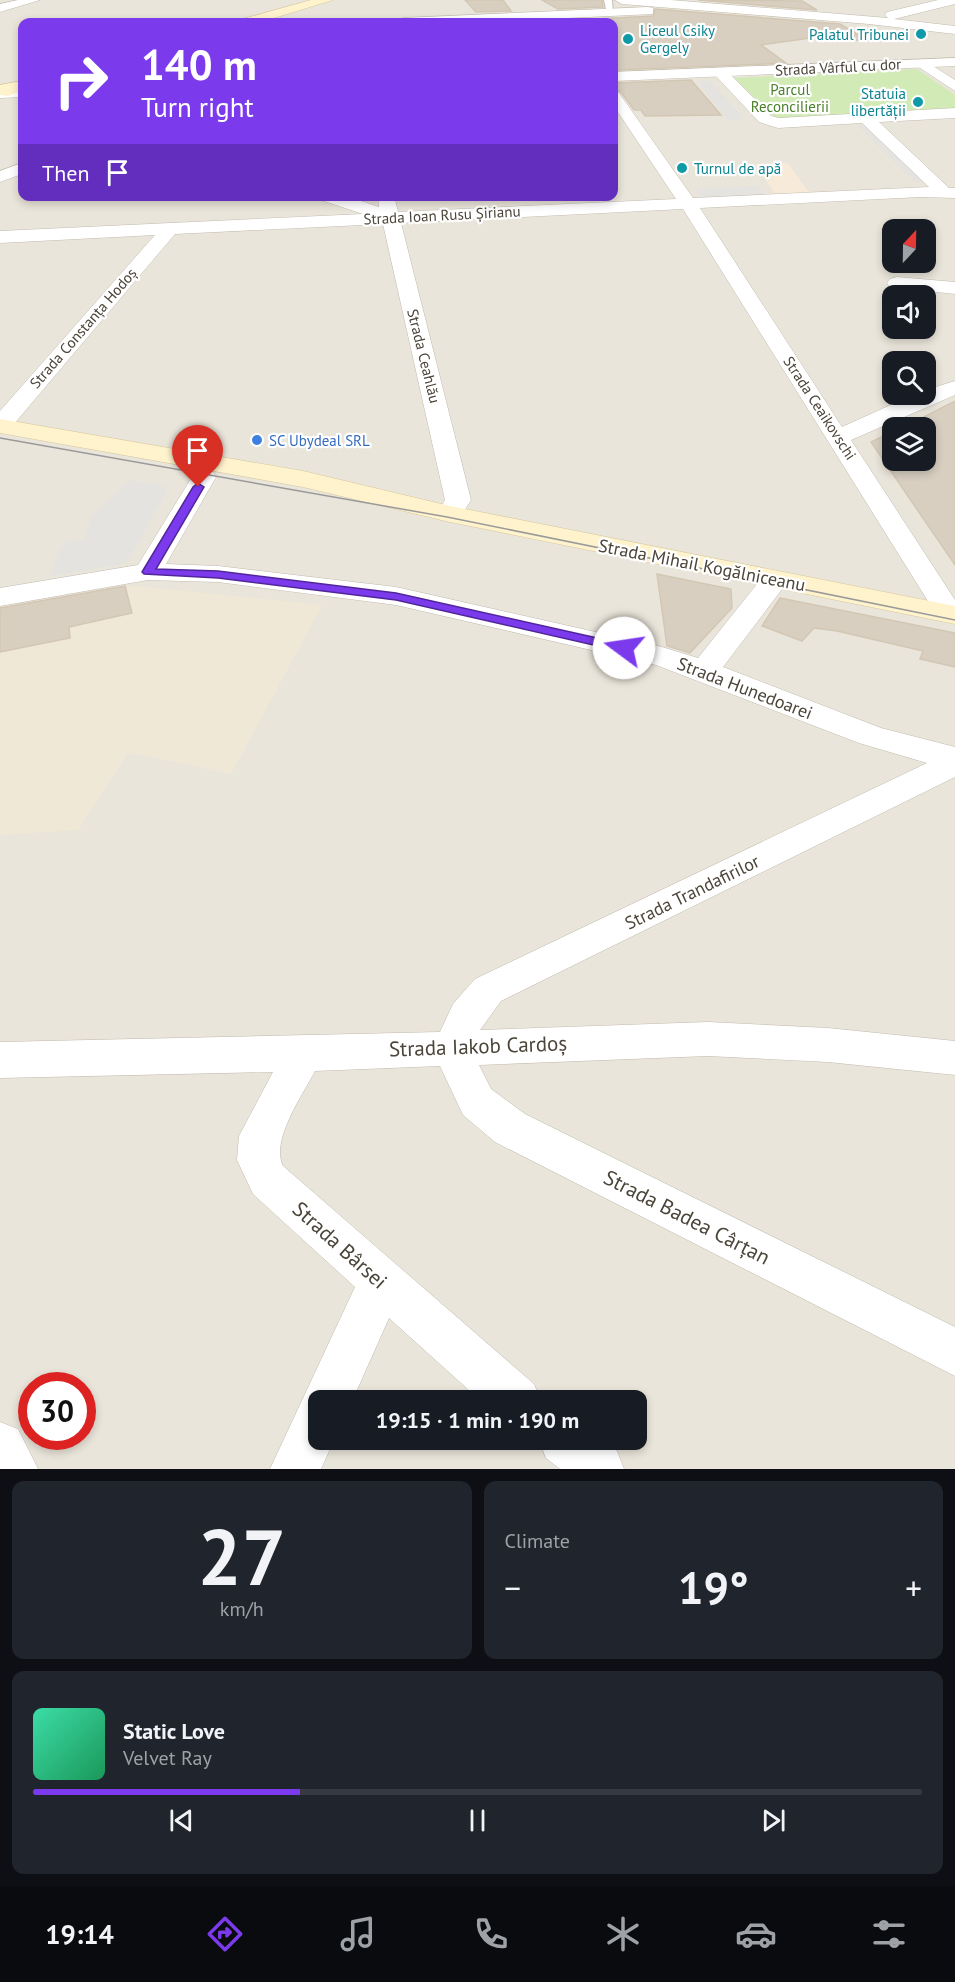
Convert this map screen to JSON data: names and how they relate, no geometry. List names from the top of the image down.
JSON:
{
  "streets": {
    "main road": ["Strada Mihail Kogălniceanu"],
    "street": [
      "Strada Vârful cu dor",
      "Strada Ioan Rusu Șirianu",
      "Strada Constanța Hodoș",
      "Strada Ceahlău",
      "Strada Ceaikovschi",
      "Strada Hunedoarei",
      "Strada Trandafirilor",
      "Strada Iakob Cardoș",
      "Strada Badea Cârțan",
      "Strada Bârsei"
    ]
  },
  "crossings": [
    ["Strada Ioan Rusu Șirianu", "Strada Constanța Hodoș"],
    ["Strada Ioan Rusu Șirianu", "Strada Ceahlău"],
    ["Strada Ioan Rusu Șirianu", "Strada Ceaikovschi"],
    ["Strada Constanța Hodoș", "Strada Mihail Kogălniceanu"],
    ["Strada Ceahlău", "Strada Mihail Kogălniceanu"],
    ["Strada Ceaikovschi", "Strada Mihail Kogălniceanu"],
    ["Strada Trandafirilor", "Strada Iakob Cardoș"],
    ["Strada Trandafirilor", "Strada Badea Cârțan"],
    ["Strada Iakob Cardoș", "Strada Badea Cârțan"],
    ["Strada Iakob Cardoș", "Strada Bârsei"]
  ],
  "parks": ["Parcul Reconcilierii"],
  "places": [
    "Palatul Tribunei",
    "Liceul Csiky Gergely",
    "Statuia libertății",
    "Turnul de apă",
    "SC Ubydeal SRL"
  ],
  "north": "top",
  "page": {
    "turn": ["140 m", "Turn right"],
    "then": "Then",
    "limit": "30",
    "trip": "19:15 · 1 min · 190 m",
    "tile": [
      ["27", "km/h"],
      "Climate"
    ],
    "heat": ["−", "19°", "+"],
    "song": ["Static Love", "Velvet Ray"],
    "tabs": "19:14"
  }
}
